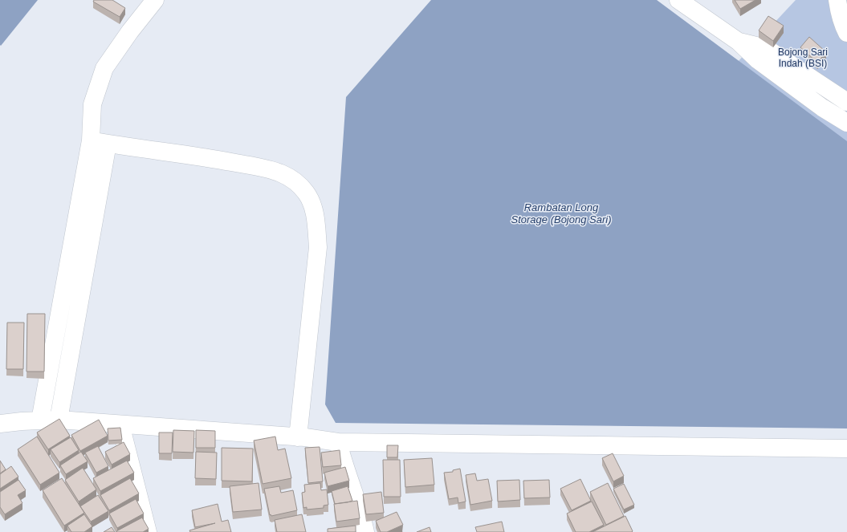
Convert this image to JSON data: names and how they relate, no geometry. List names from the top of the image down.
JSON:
{
  "water": ["Rambatan Long Storage (Bojong Sari)"],
  "parks": ["Bojong Sari Indah (BSI)"]
}
